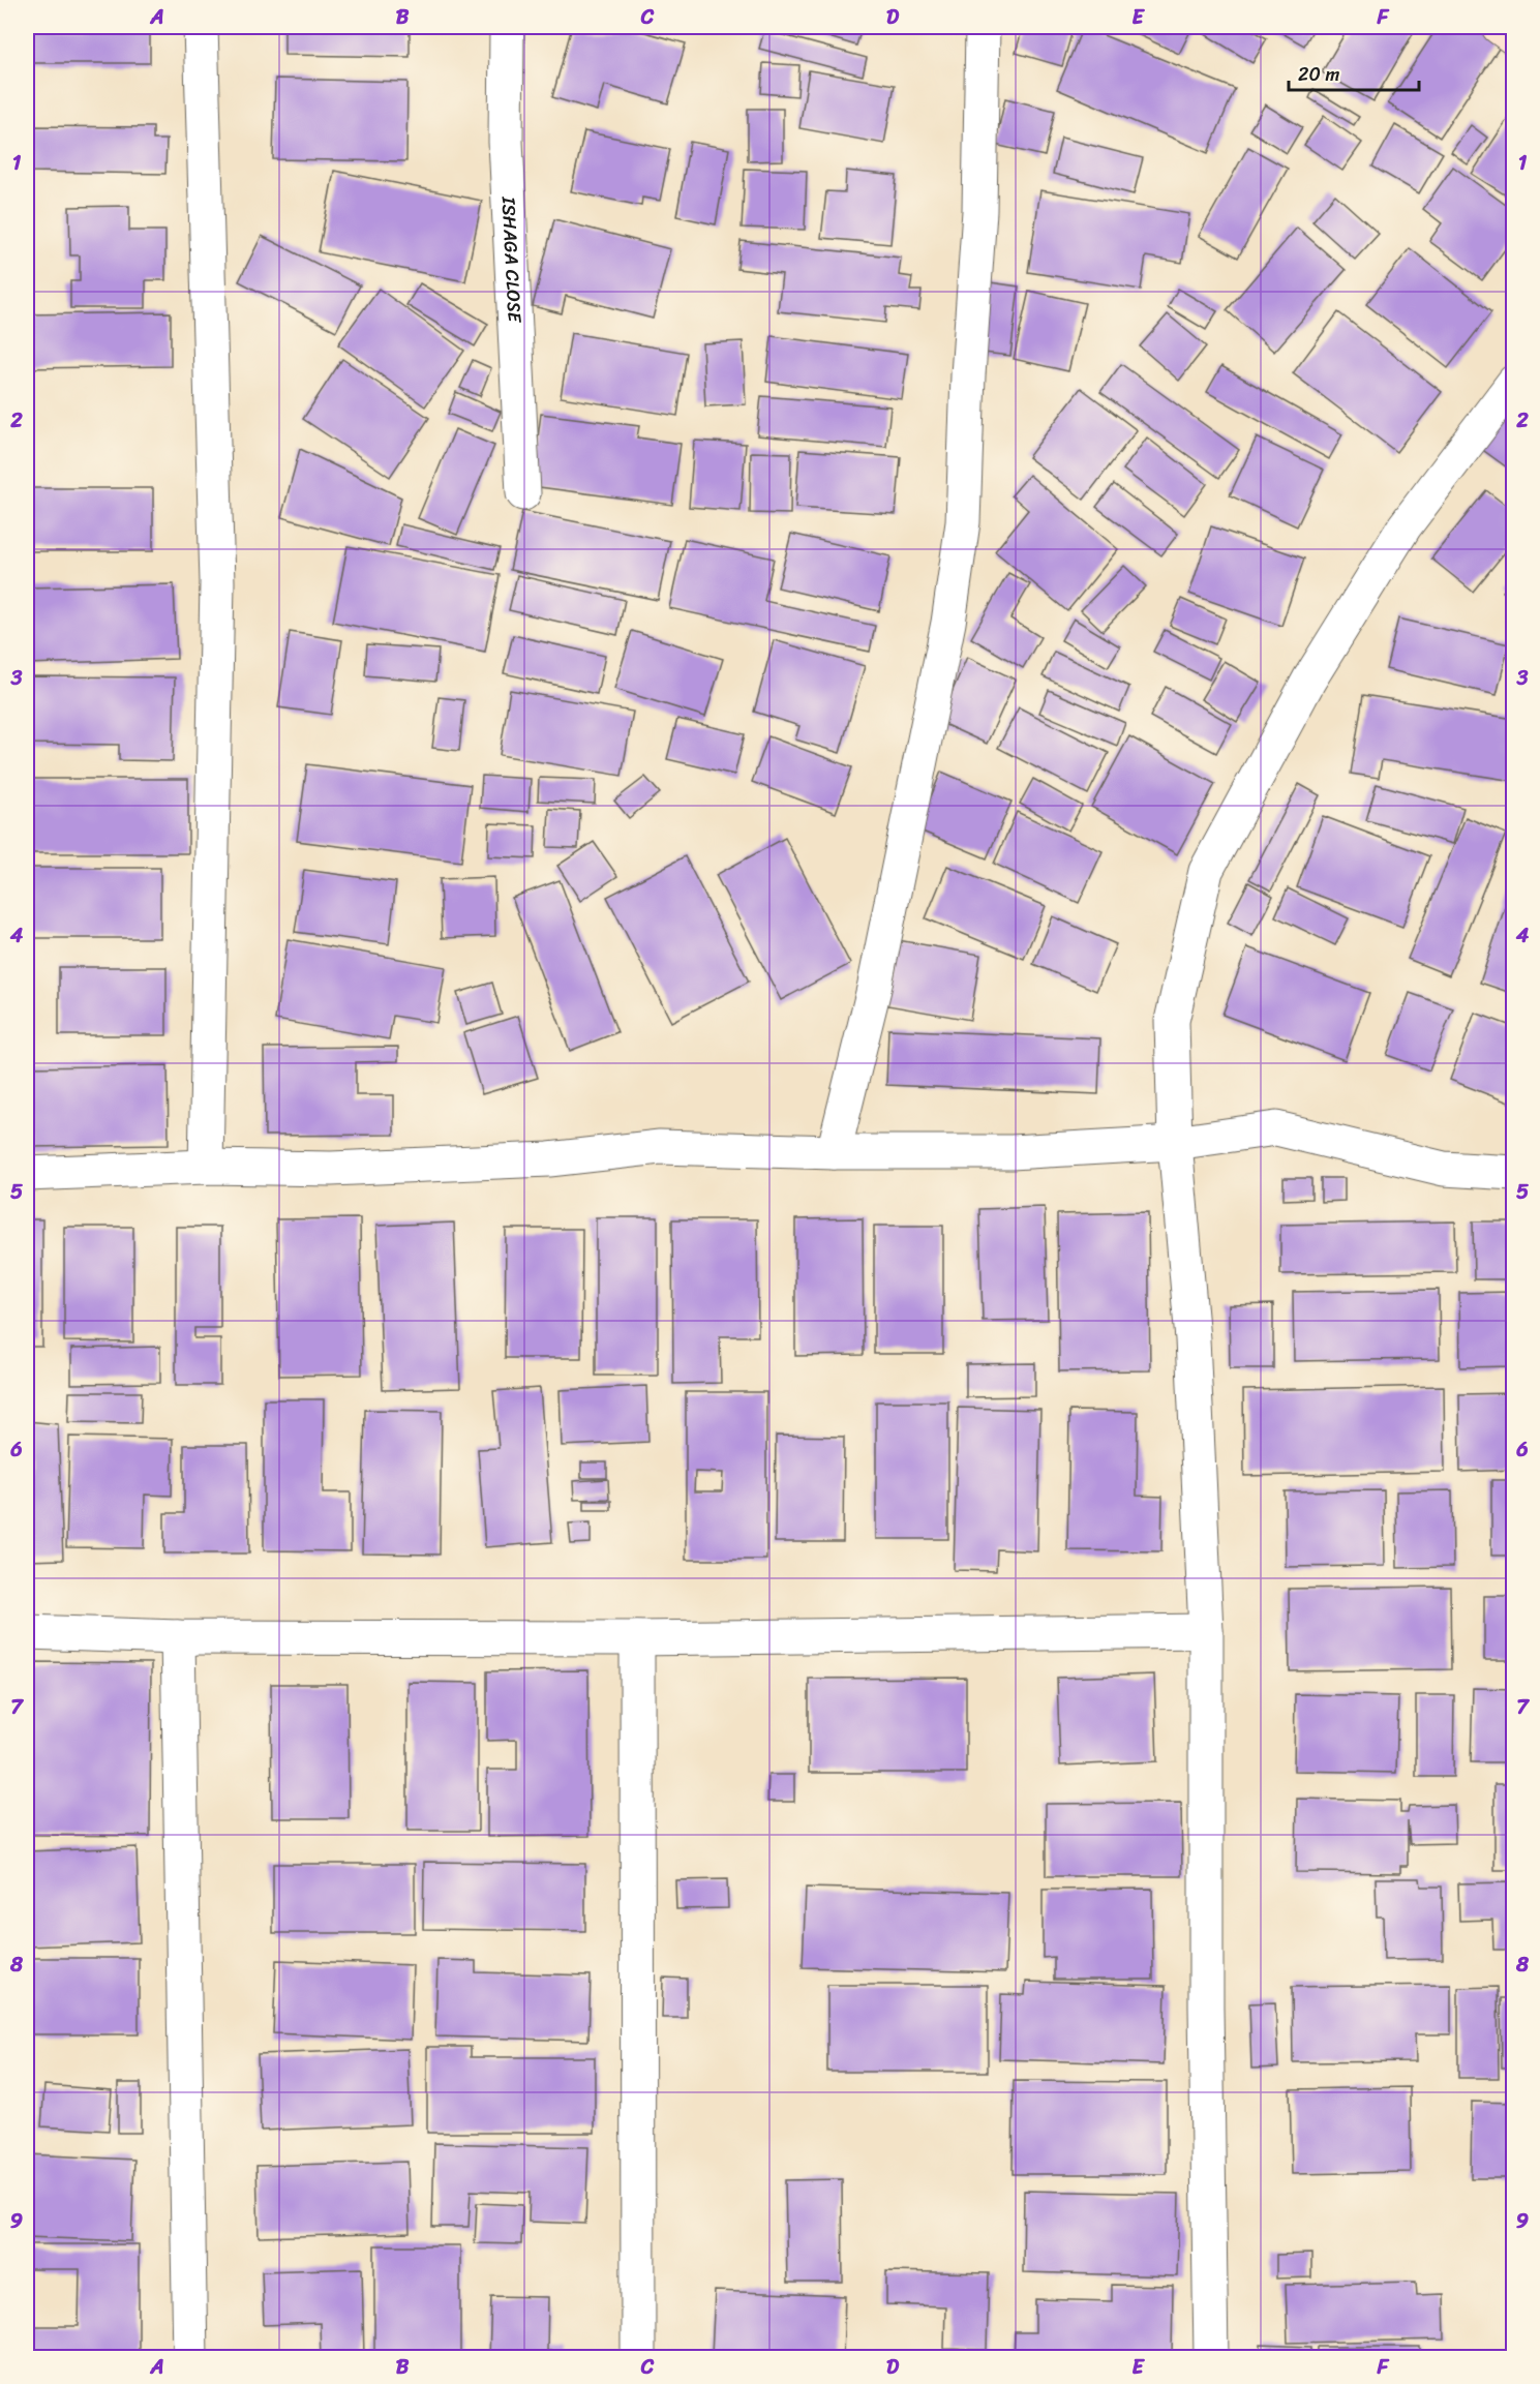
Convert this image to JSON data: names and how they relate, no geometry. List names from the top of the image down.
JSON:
{
  "streets": {
    "street": ["ISHAGA CLOSE"]
  },
  "scale_bar": "20 m",
  "grid": {
    "columns": [
      "A",
      "B",
      "C",
      "D",
      "E",
      "F"
    ],
    "rows": [
      "1",
      "2",
      "3",
      "4",
      "5",
      "6",
      "7",
      "8",
      "9"
    ]
  }
}
